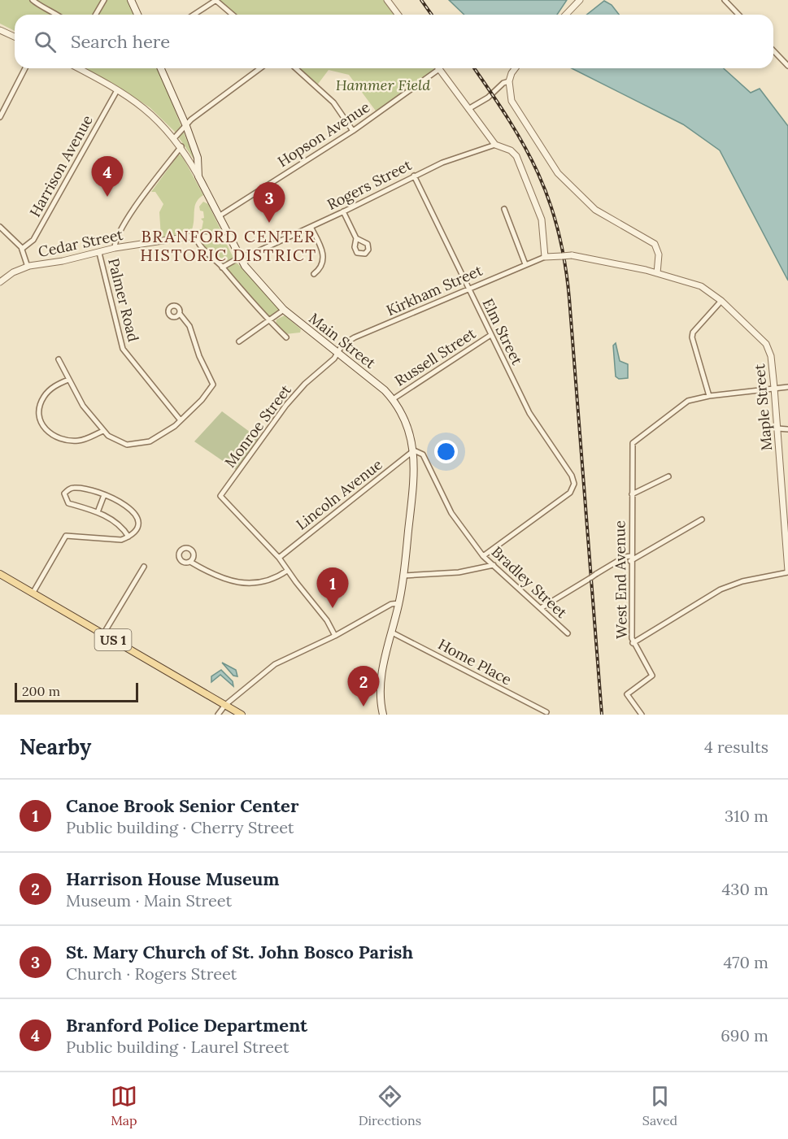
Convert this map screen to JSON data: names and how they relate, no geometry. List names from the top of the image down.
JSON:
{
  "streets": {
    "main road": ["Main Street", "US 1"],
    "street": [
      "Hopson Avenue",
      "Harrison Avenue",
      "Rogers Street",
      "Cedar Street",
      "Kirkham Street",
      "Palmer Road",
      "Elm Street",
      "Russell Street",
      "Maple Street",
      "Monroe Street",
      "Lincoln Avenue",
      "West End Avenue",
      "Bradley Street",
      "Home Place"
    ]
  },
  "crossings": [
    ["Hopson Avenue", "Main Street"],
    ["Harrison Avenue", "Main Street"],
    ["Rogers Street", "Elm Street"],
    ["Rogers Street", "Main Street"],
    ["Cedar Street", "Palmer Road"],
    ["Cedar Street", "Main Street"],
    ["Kirkham Street", "Elm Street"],
    ["Kirkham Street", "Main Street"],
    ["Kirkham Street", "Maple Street"],
    ["Kirkham Street", "Monroe Street"],
    ["Elm Street", "Russell Street"],
    ["Elm Street", "Bradley Street"],
    ["Main Street", "Russell Street"],
    ["Main Street", "Monroe Street"],
    ["Main Street", "Lincoln Avenue"],
    ["Main Street", "Bradley Street"],
    ["Main Street", "Home Place"],
    ["Monroe Street", "Lincoln Avenue"],
    ["Lincoln Avenue", "Bradley Street"]
  ],
  "districts": ["BRANFORD CENTER HISTORIC DISTRICT"],
  "parks": ["Hammer Field"],
  "scale_bar": "200 m",
  "page": {
    "search": "Search here",
    "pins": [
      "4",
      "3",
      "1",
      "2"
    ],
    "scale": "200 m",
    "heading": ["Nearby", "4 results"],
    "list": [
      {
        "mark": "1",
        "name": "Canoe Brook Senior Center",
        "note": "Public building · Cherry Street",
        "value": "310 m"
      },
      {
        "mark": "2",
        "name": "Harrison House Museum",
        "note": "Museum · Main Street",
        "value": "430 m"
      },
      {
        "mark": "3",
        "name": "St. Mary Church of St. John Bosco Parish",
        "note": "Church · Rogers Street",
        "value": "470 m"
      },
      {
        "mark": "4",
        "name": "Branford Police Department",
        "note": "Public building · Laurel Street",
        "value": "690 m"
      }
    ],
    "nav": ["Map", "Directions", "Saved"]
  }
}
